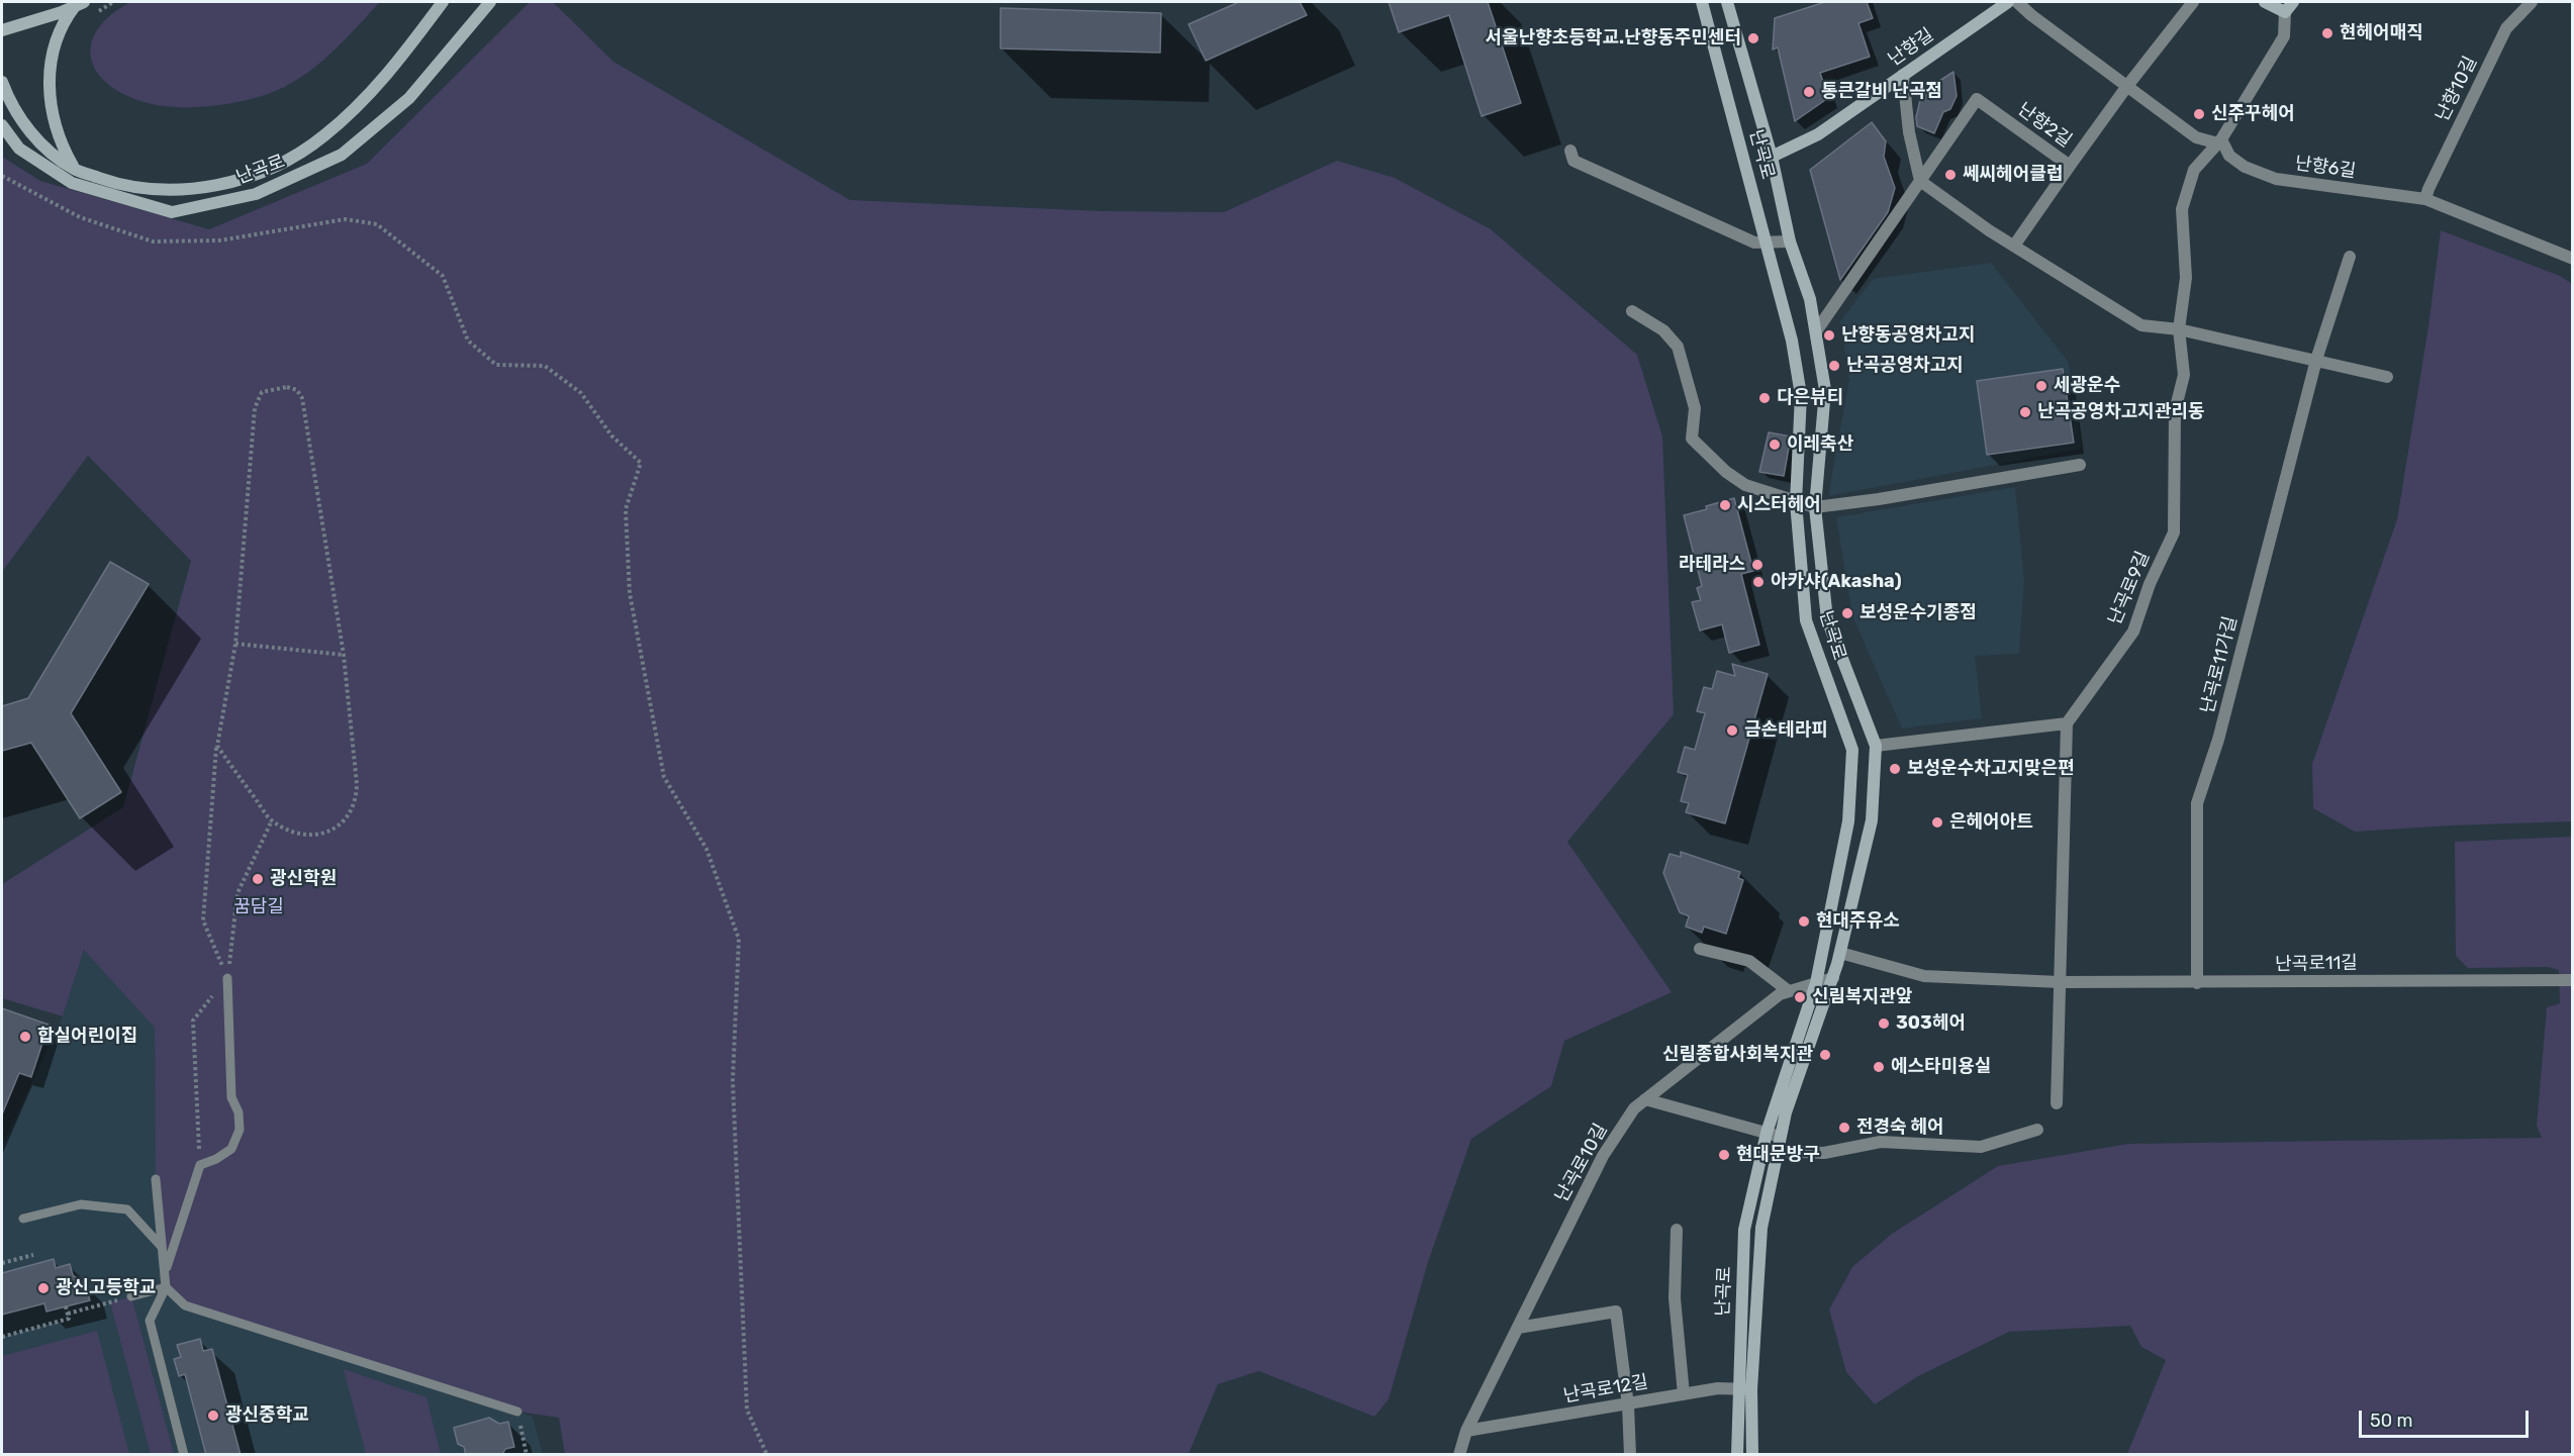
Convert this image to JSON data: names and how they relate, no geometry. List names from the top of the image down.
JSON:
{
  "streets": {
    "main road": ["난향길", "난곡로"],
    "street": [
      "난향10길",
      "난향2길",
      "난향6길",
      "난곡로9길",
      "난곡로11가길",
      "난곡로11길",
      "난곡로10길",
      "난곡로12길"
    ]
  },
  "crossings": [
    ["난향길", "난곡로"],
    ["난향10길", "난향6길"],
    ["난곡로", "난곡로11길"],
    ["난곡로", "난곡로10길"],
    ["난곡로", "난곡로12길"],
    ["난향6길", "난곡로9길"],
    ["난곡로11가길", "난곡로11길"],
    ["난곡로10길", "난곡로12길"]
  ],
  "parks": ["꿈담길"],
  "places": [
    "현헤어매직",
    "서울난향초등학교.난향동주민센터",
    "통큰갈비 난곡점",
    "신주꾸헤어",
    "쎄씨헤어클럽",
    "난향동공영차고지",
    "난곡공영차고지",
    "세광운수",
    "다은뷰티",
    "난곡공영차고지관리동",
    "이레축산",
    "시스터헤어",
    "라테라스",
    "아카샤(Akasha)",
    "보성운수기종점",
    "금손테라피",
    "보성운수차고지맞은편",
    "은헤어아트",
    "광신학원",
    "현대주유소",
    "신림복지관앞",
    "303헤어",
    "합실어린이집",
    "신림종합사회복지관",
    "에스타미용실",
    "전경숙 헤어",
    "현대문방구",
    "광신고등학교",
    "광신중학교"
  ],
  "scale_bar": "50 m"
}
